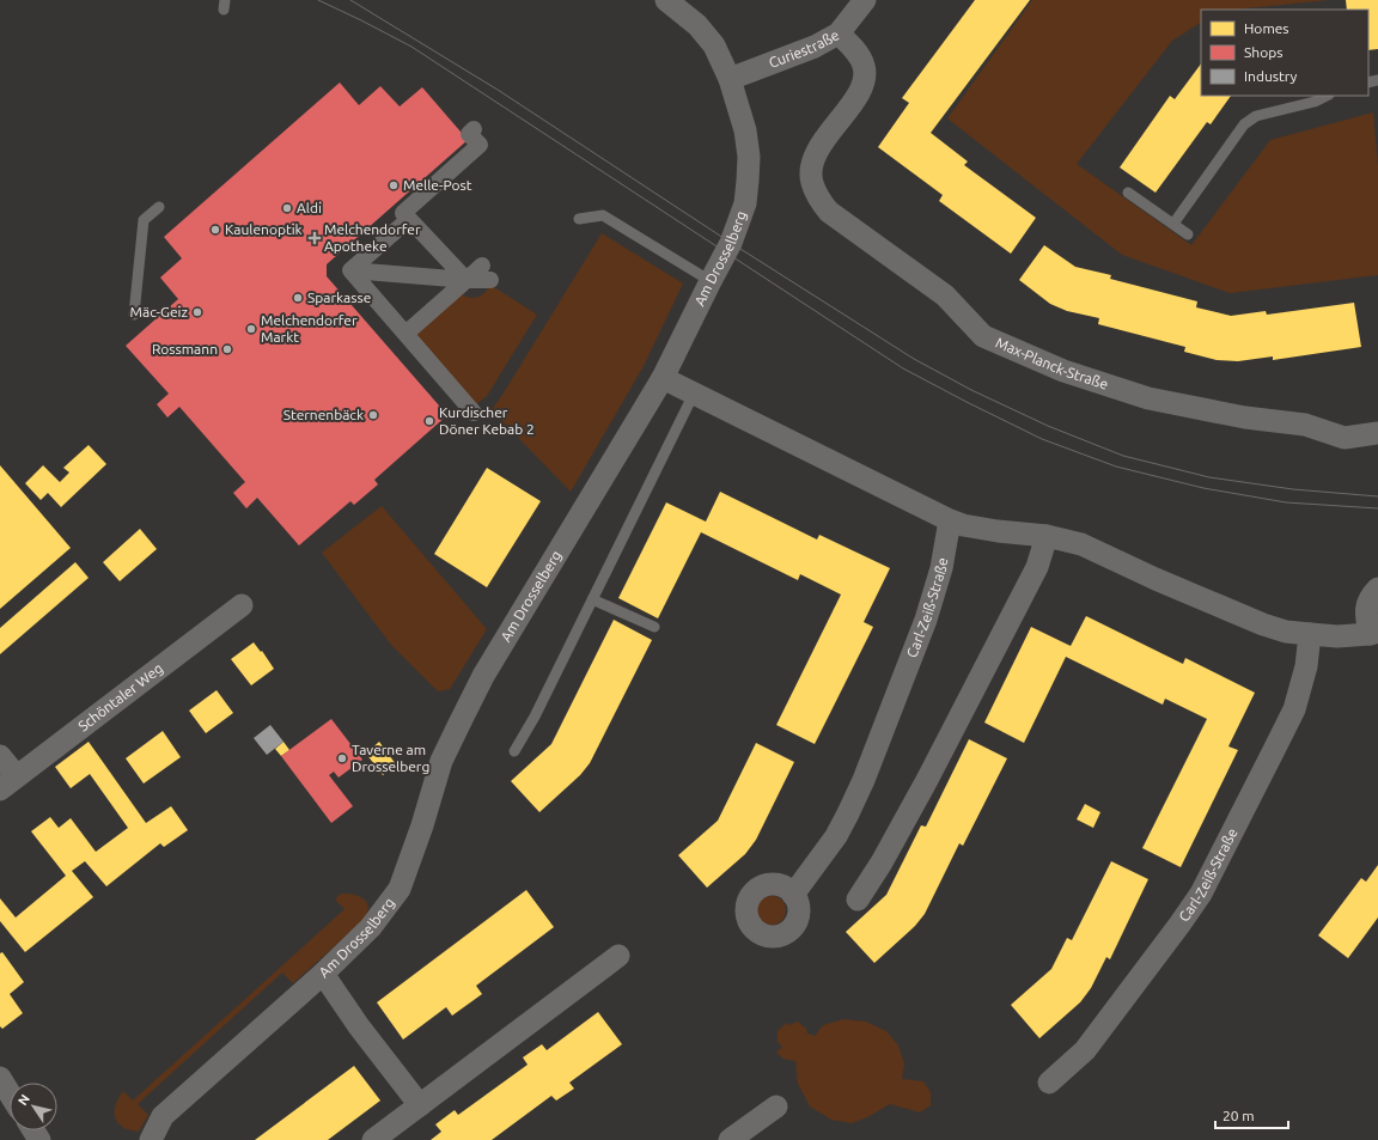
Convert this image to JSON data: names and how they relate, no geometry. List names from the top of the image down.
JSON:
{
  "streets": {
    "street": [
      "Curiestraße",
      "Am Drosselberg",
      "Max-Planck-Straße",
      "Carl-Zeiß-Straße",
      "Schöntaler Weg"
    ]
  },
  "crossings": [
    ["Curiestraße", "Am Drosselberg"],
    ["Curiestraße", "Max-Planck-Straße"]
  ],
  "places": {
    "other": [
      "Melle-Post",
      "Aldi",
      "Kaulenoptik",
      "Sparkasse",
      "Mäc-Geiz",
      "Melchendorfer Markt",
      "Rossmann",
      "Sternenbäck",
      "Kurdischer Döner Kebab 2",
      "Taverne am Drosselberg"
    ],
    "health": ["Melchendorfer Apotheke"]
  },
  "legend": ["Homes", "Shops", "Industry"],
  "scale_bar": "20 m",
  "north": "top left"
}
